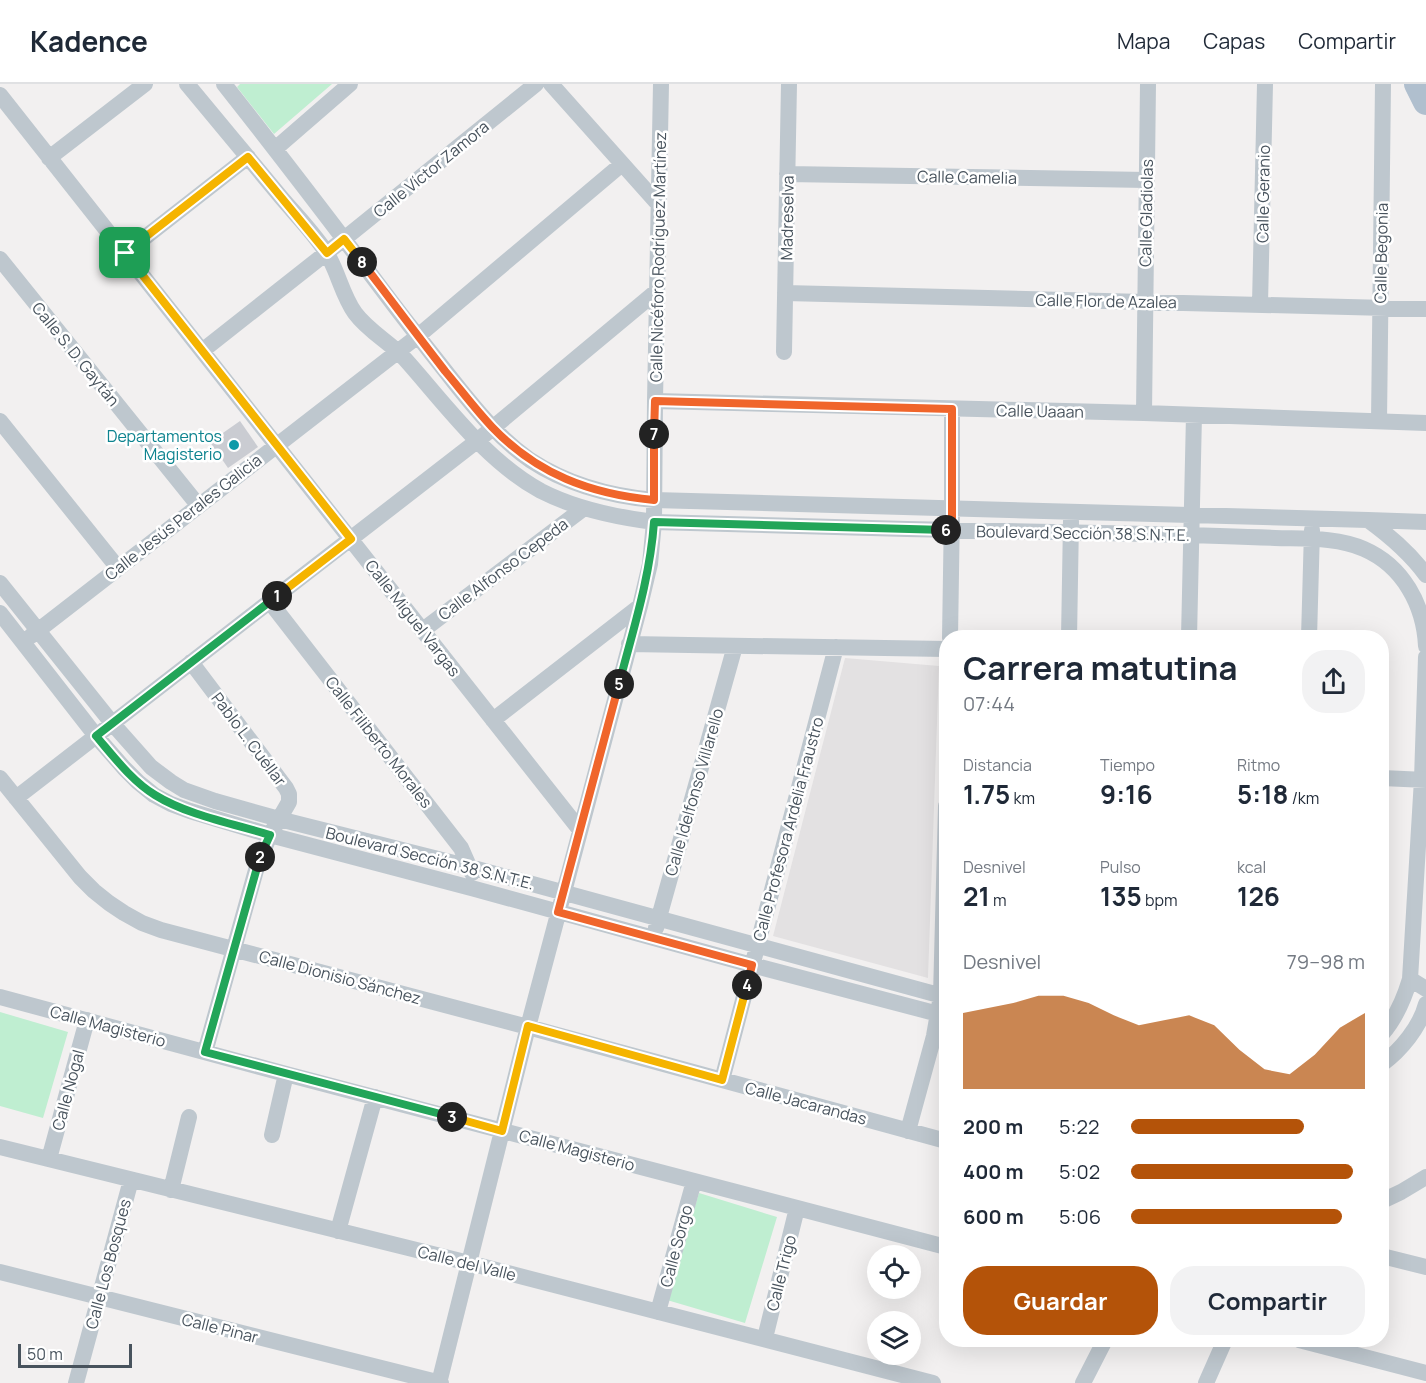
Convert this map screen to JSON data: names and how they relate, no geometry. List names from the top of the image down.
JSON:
{
  "streets": {
    "street": [
      "Calle Víctor Zamora",
      "Calle Camelia",
      "Calle Geranio",
      "Calle Gladiolas",
      "Madreselva",
      "Calle Begonia",
      "Calle Nicéforo Rodríguez Martínez",
      "Calle Flor de Azalea",
      "Calle S. D. Gaytán",
      "Calle Uaaan",
      "Calle Jesús Perales Galicia",
      "Boulevard Sección 38 S.N.T.E.",
      "Calle Alfonso Cepeda",
      "Calle Miguel Vargas",
      "Pablo L. Cuéllar",
      "Calle Filiberto Morales",
      "Calle Idelfonso Villarello",
      "Calle Profesora Ardelia Fraustro",
      "Calle Dionisio Sánchez",
      "Calle Magisterio",
      "Calle Nogal",
      "Calle Jacarandas",
      "Calle Sorgo",
      "Calle del Valle",
      "Calle Los Bosques",
      "Calle Trigo",
      "Calle Pinar"
    ]
  },
  "crossings": [
    ["Calle Víctor Zamora", "Boulevard Sección 38 S.N.T.E."],
    ["Calle Víctor Zamora", "Calle Miguel Vargas"],
    ["Calle Camelia", "Calle Gladiolas"],
    ["Calle Camelia", "Madreselva"],
    ["Calle Geranio", "Calle Flor de Azalea"],
    ["Calle Gladiolas", "Calle Flor de Azalea"],
    ["Calle Gladiolas", "Calle Uaaan"],
    ["Madreselva", "Calle Flor de Azalea"],
    ["Calle Begonia", "Calle Flor de Azalea"],
    ["Calle Begonia", "Calle Uaaan"],
    ["Calle Nicéforo Rodríguez Martínez", "Calle Uaaan"],
    ["Calle Nicéforo Rodríguez Martínez", "Boulevard Sección 38 S.N.T.E."],
    ["Calle Nicéforo Rodríguez Martínez", "Calle Miguel Vargas"],
    ["Calle Nicéforo Rodríguez Martínez", "Calle Dionisio Sánchez"],
    ["Calle Nicéforo Rodríguez Martínez", "Calle Magisterio"],
    ["Calle Nicéforo Rodríguez Martínez", "Calle Jacarandas"],
    ["Calle Nicéforo Rodríguez Martínez", "Calle del Valle"],
    ["Calle Nicéforo Rodríguez Martínez", "Calle Pinar"],
    ["Calle S. D. Gaytán", "Calle Jesús Perales Galicia"],
    ["Calle Jesús Perales Galicia", "Boulevard Sección 38 S.N.T.E."],
    ["Calle Jesús Perales Galicia", "Calle Miguel Vargas"],
    ["Boulevard Sección 38 S.N.T.E.", "Calle Alfonso Cepeda"],
    ["Boulevard Sección 38 S.N.T.E.", "Pablo L. Cuéllar"],
    ["Boulevard Sección 38 S.N.T.E.", "Calle Filiberto Morales"],
    ["Boulevard Sección 38 S.N.T.E.", "Calle Idelfonso Villarello"],
    ["Boulevard Sección 38 S.N.T.E.", "Calle Profesora Ardelia Fraustro"],
    ["Calle Alfonso Cepeda", "Calle Miguel Vargas"],
    ["Pablo L. Cuéllar", "Calle Dionisio Sánchez"],
    ["Pablo L. Cuéllar", "Calle Magisterio"],
    ["Calle Profesora Ardelia Fraustro", "Calle Jacarandas"],
    ["Calle Dionisio Sánchez", "Calle Jacarandas"],
    ["Calle Magisterio", "Calle Nogal"],
    ["Calle Magisterio", "Calle Sorgo"],
    ["Calle Magisterio", "Calle Trigo"],
    ["Calle Nogal", "Calle del Valle"],
    ["Calle Sorgo", "Calle del Valle"],
    ["Calle del Valle", "Calle Los Bosques"],
    ["Calle del Valle", "Calle Trigo"],
    ["Calle Los Bosques", "Calle Pinar"]
  ],
  "places": ["Departamentos Magisterio"],
  "scale_bar": "50 m",
  "page": {
    "header": "Kadence",
    "nav": ["Mapa", "Capas", "Compartir"],
    "pins": [
      "8",
      "7",
      "6",
      "1",
      "5",
      "2",
      "4",
      "3"
    ],
    "heading": ["Carrera matutina", "07:44"],
    "stats": [
      ["Distancia", "1.75 km"],
      ["Tiempo", "9:16"],
      ["Ritmo", "5:18 /km"],
      ["Desnivel", "21 m"],
      ["Pulso", "135 bpm"],
      ["kcal", "126"]
    ],
    "chart": ["Desnivel", "79–98 m"],
    "list": [
      {
        "name": "200 m",
        "note": "5:22"
      },
      {
        "name": "400 m",
        "note": "5:02"
      },
      {
        "name": "600 m",
        "note": "5:06"
      }
    ],
    "buttons": ["Guardar", "Compartir"],
    "scale": "50 m"
  }
}
